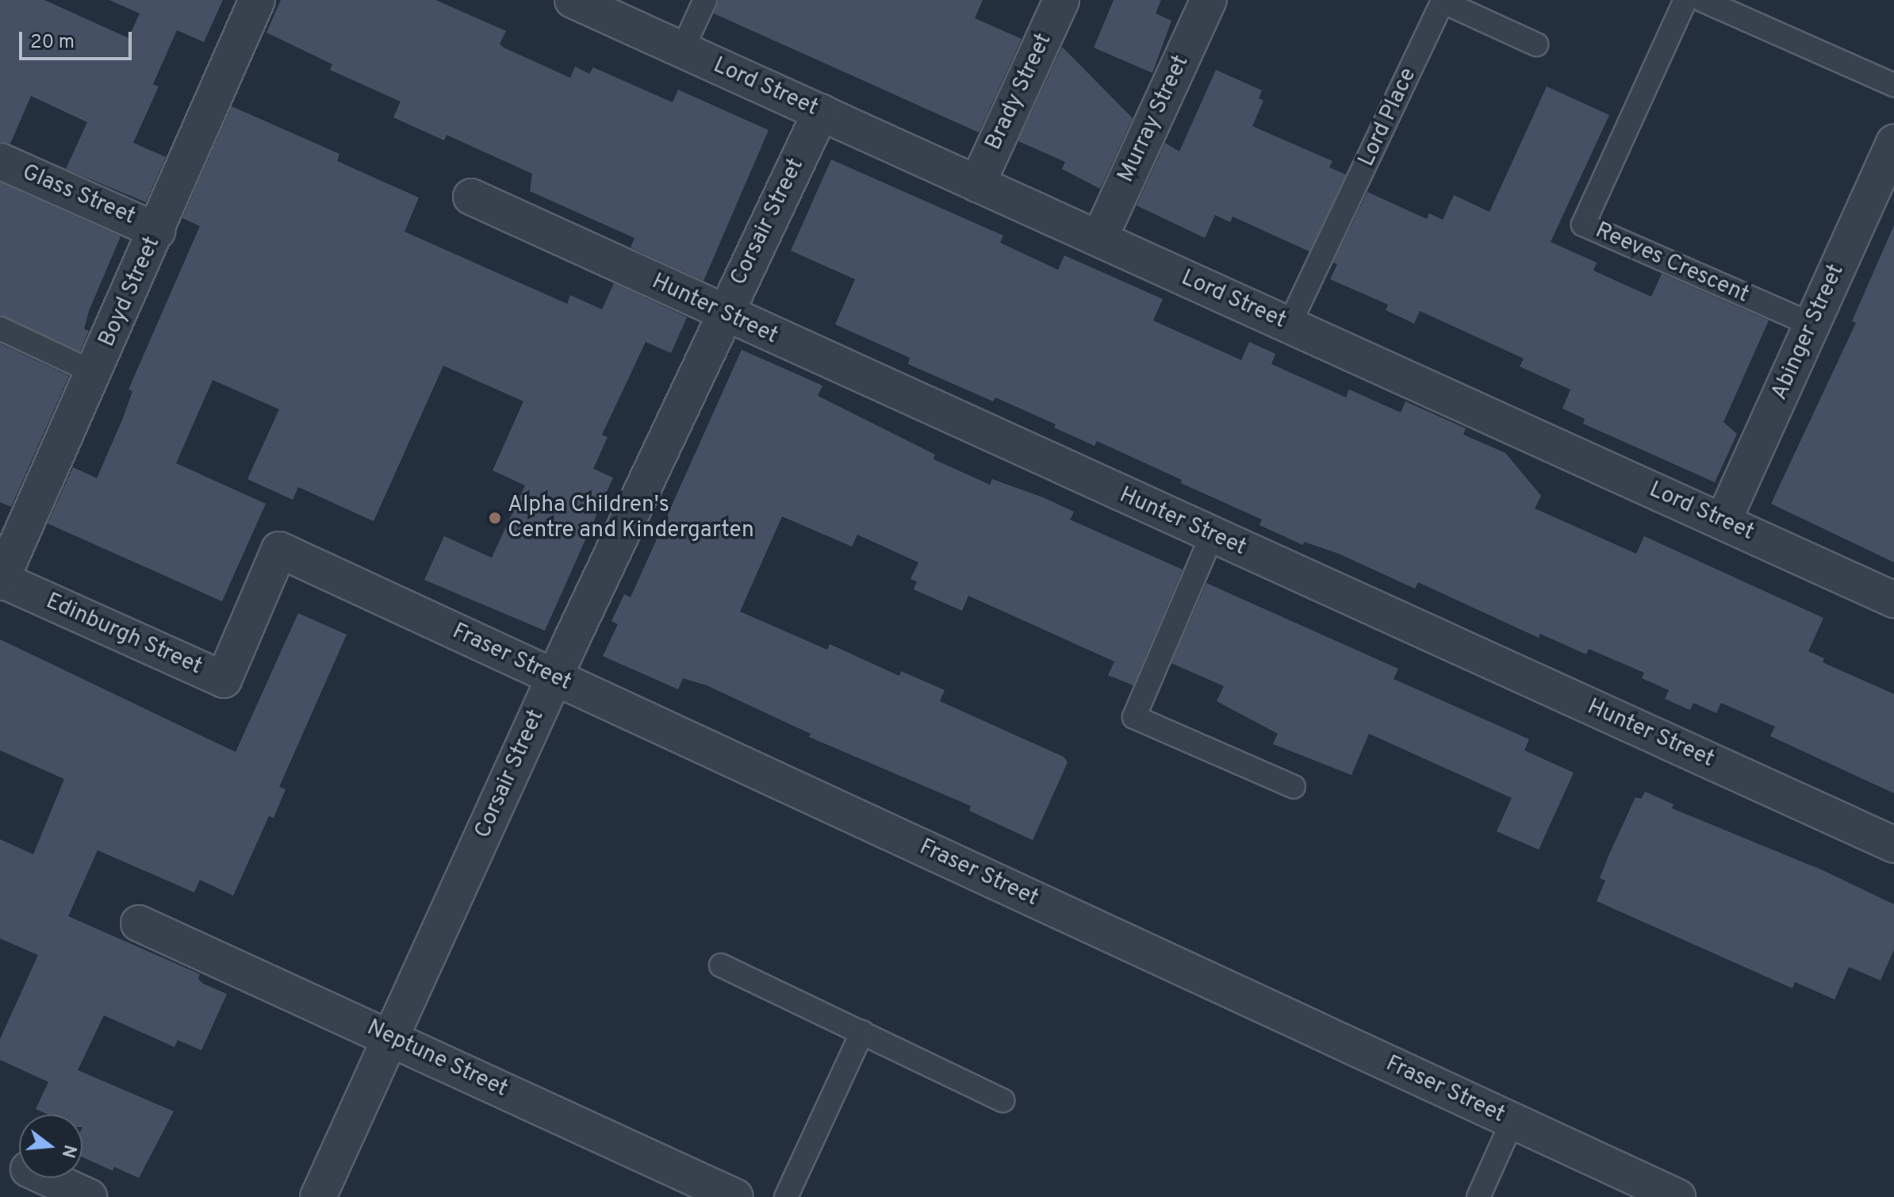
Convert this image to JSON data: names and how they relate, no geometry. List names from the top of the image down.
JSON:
{
  "streets": {
    "street": [
      "Lord Street",
      "Brady Street",
      "Murray Street",
      "Glass Street",
      "Corsair Street",
      "Boyd Street",
      "Hunter Street",
      "Abinger Street",
      "Edinburgh Street",
      "Fraser Street",
      "Neptune Street"
    ],
    "lane": ["Lord Place", "Reeves Crescent"]
  },
  "crossings": [
    ["Lord Street", "Brady Street"],
    ["Lord Street", "Lord Place"],
    ["Lord Street", "Murray Street"],
    ["Lord Street", "Corsair Street"],
    ["Lord Street", "Abinger Street"],
    ["Glass Street", "Boyd Street"],
    ["Corsair Street", "Hunter Street"],
    ["Corsair Street", "Fraser Street"],
    ["Corsair Street", "Neptune Street"],
    ["Reeves Crescent", "Abinger Street"],
    ["Boyd Street", "Edinburgh Street"],
    ["Edinburgh Street", "Fraser Street"]
  ],
  "places": ["Alpha Children's Centre and Kindergarten"],
  "scale_bar": "20 m",
  "north": "right"
}
